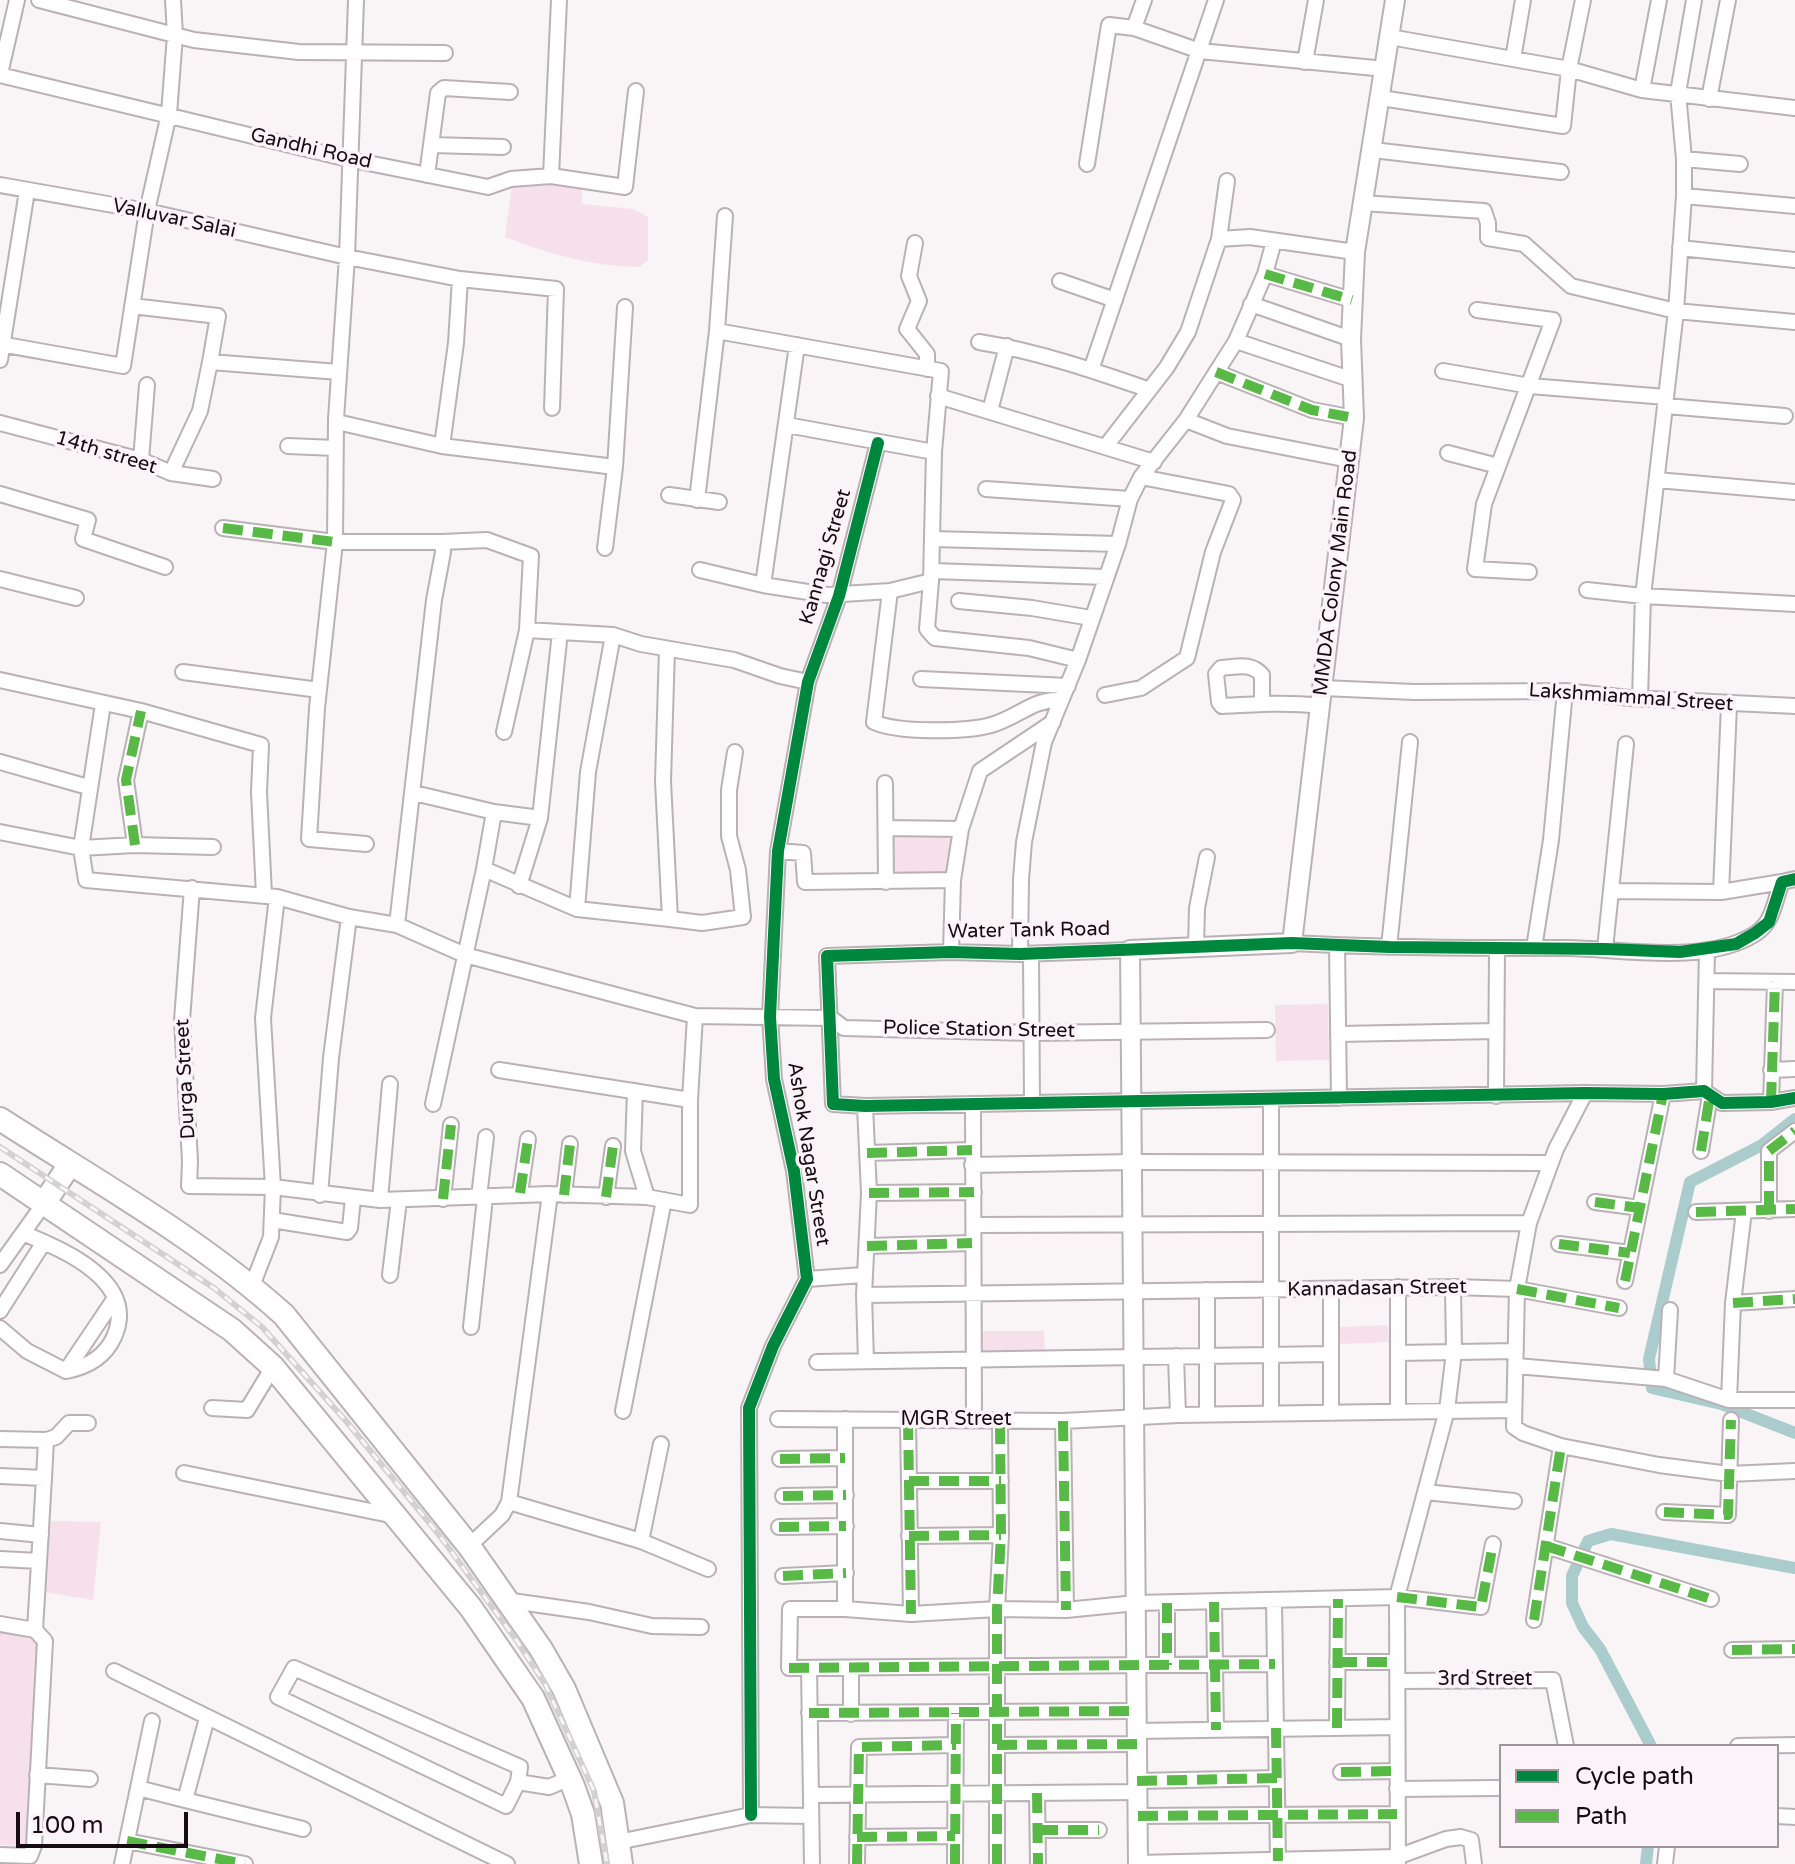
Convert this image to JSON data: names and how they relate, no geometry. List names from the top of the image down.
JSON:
{
  "streets": {
    "street": [
      "Gandhi Road",
      "Valluvar Salai",
      "14th street",
      "Kannagi Street",
      "MMDA Colony Main Road",
      "Lakshmiammal Street",
      "Water Tank Road",
      "Police Station Street",
      "Durga Street",
      "Ashok Nagar Street",
      "Kannadasan Street",
      "MGR Street",
      "3rd Street"
    ]
  },
  "crossings": [
    ["Kannagi Street", "Ashok Nagar Street"],
    ["MMDA Colony Main Road", "Lakshmiammal Street"],
    ["MMDA Colony Main Road", "Water Tank Road"],
    ["Water Tank Road", "Police Station Street"],
    ["Police Station Street", "Durga Street"],
    ["Police Station Street", "Ashok Nagar Street"]
  ],
  "legend": ["Cycle path", "Path"],
  "scale_bar": "100 m"
}
